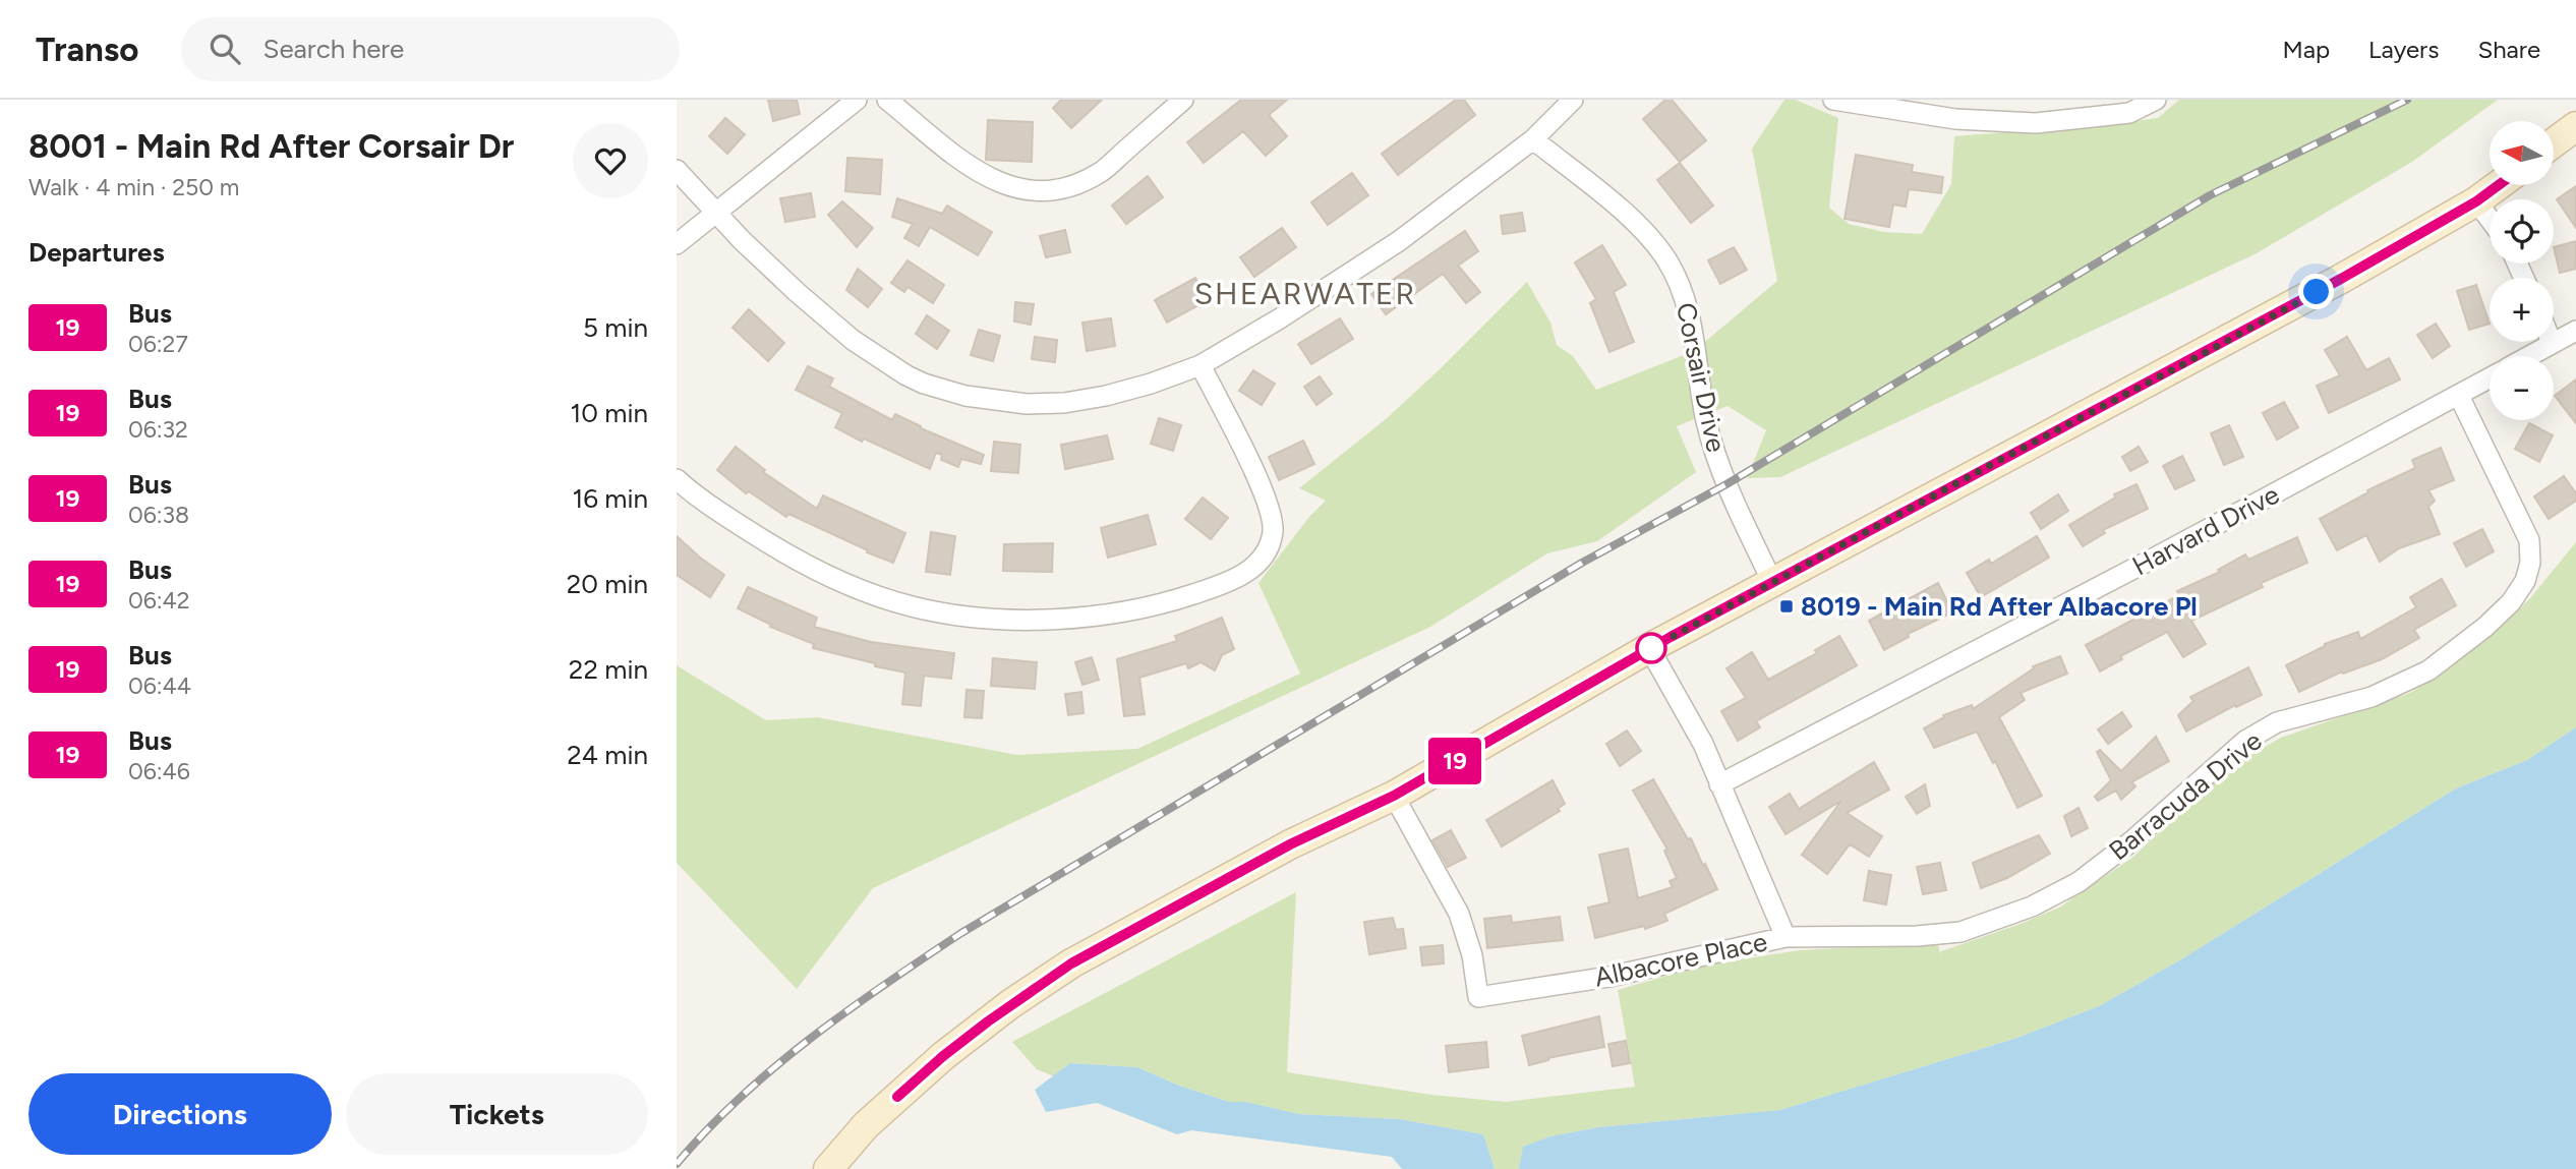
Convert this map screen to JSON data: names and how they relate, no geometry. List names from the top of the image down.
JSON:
{
  "streets": {
    "street": [
      "Corsair Drive",
      "Harvard Drive",
      "Barracuda Drive",
      "Albacore Place"
    ]
  },
  "crossings": [
    ["Harvard Drive", "Barracuda Drive"],
    ["Harvard Drive", "Albacore Place"],
    ["Barracuda Drive", "Albacore Place"]
  ],
  "districts": ["SHEARWATER"],
  "places": {
    "transit": ["8019 - Main Rd After Albacore Pl"]
  },
  "lines": ["bus line 19"],
  "north": "left",
  "page": {
    "header": "Transo",
    "search": "Search here",
    "nav": ["Map", "Layers", "Share"],
    "heading": [
      ["8001 - Main Rd After Corsair Dr", "Walk · 4 min · 250 m"],
      "Departures"
    ],
    "on_map": "19",
    "map_buttons": ["+", "−"],
    "list": [
      {
        "mark": "19",
        "name": "Bus",
        "note": "06:27",
        "value": "5 min"
      },
      {
        "mark": "19",
        "name": "Bus",
        "note": "06:32",
        "value": "10 min"
      },
      {
        "mark": "19",
        "name": "Bus",
        "note": "06:38",
        "value": "16 min"
      },
      {
        "mark": "19",
        "name": "Bus",
        "note": "06:42",
        "value": "20 min"
      },
      {
        "mark": "19",
        "name": "Bus",
        "note": "06:44",
        "value": "22 min"
      },
      {
        "mark": "19",
        "name": "Bus",
        "note": "06:46",
        "value": "24 min"
      }
    ],
    "buttons": ["Directions", "Tickets"]
  }
}
